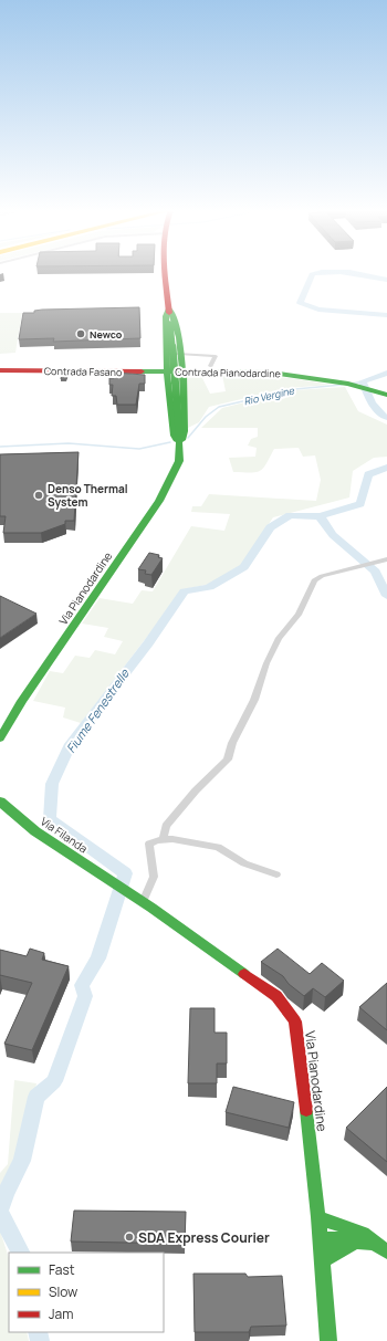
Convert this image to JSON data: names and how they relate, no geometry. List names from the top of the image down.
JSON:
{
  "streets": {
    "main road": [
      "Contrada Fasano",
      "Contrada Pianodardine",
      "Via Pianodardine",
      "Via Filanda"
    ]
  },
  "crossings": [
    ["Contrada Fasano", "Contrada Pianodardine"],
    ["Via Pianodardine", "Via Filanda"]
  ],
  "water": ["Rio Vergine", "Fiume Fenestrelle"],
  "places": ["Newco", "Denso Thermal System", "SDA Express Courier"],
  "legend": ["Fast", "Slow", "Jam"]
}
